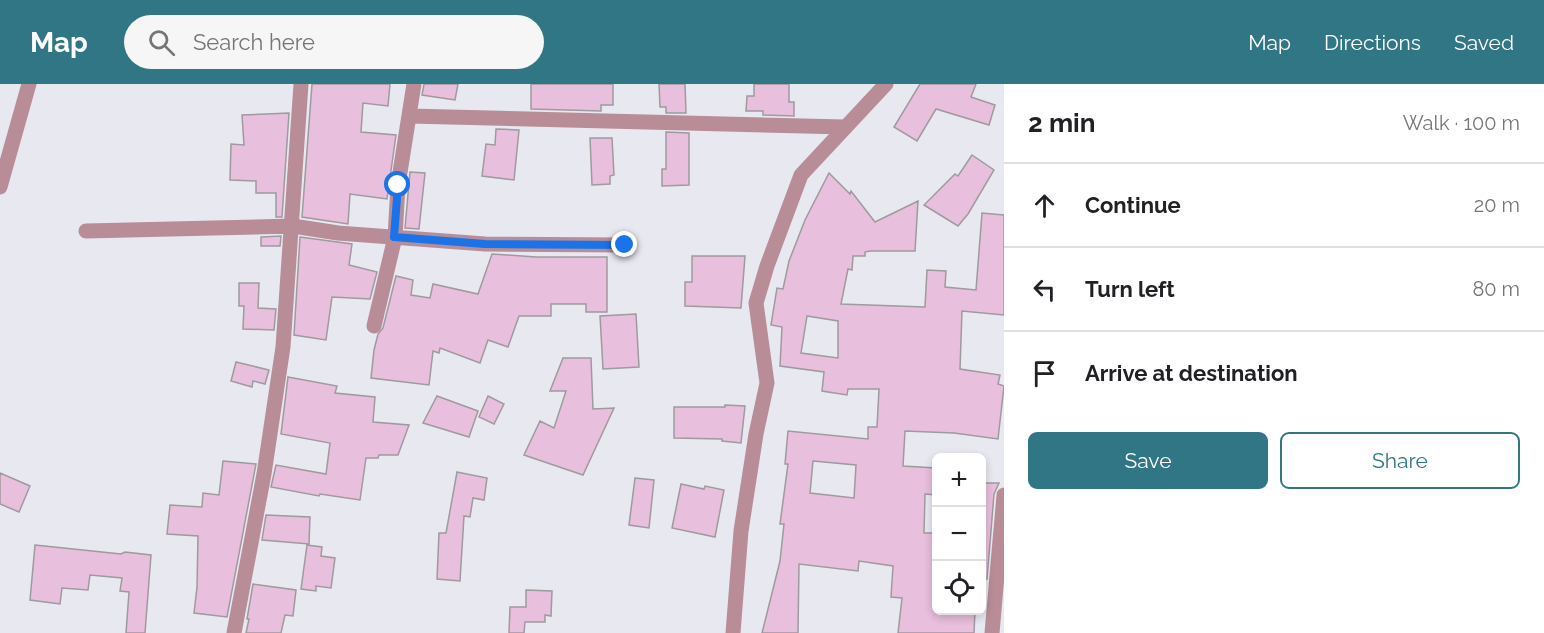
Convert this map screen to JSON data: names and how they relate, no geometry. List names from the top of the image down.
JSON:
{
  "page": {
    "header": "Map",
    "search": "Search here",
    "nav": ["Map", "Directions", "Saved"],
    "heading": ["2 min", "Walk · 100 m"],
    "list": [
      ["Continue", "20 m"],
      ["Turn left", "80 m"],
      "Arrive at destination"
    ],
    "buttons": ["Save", "Share"],
    "map_buttons": ["+", "−"]
  }
}
